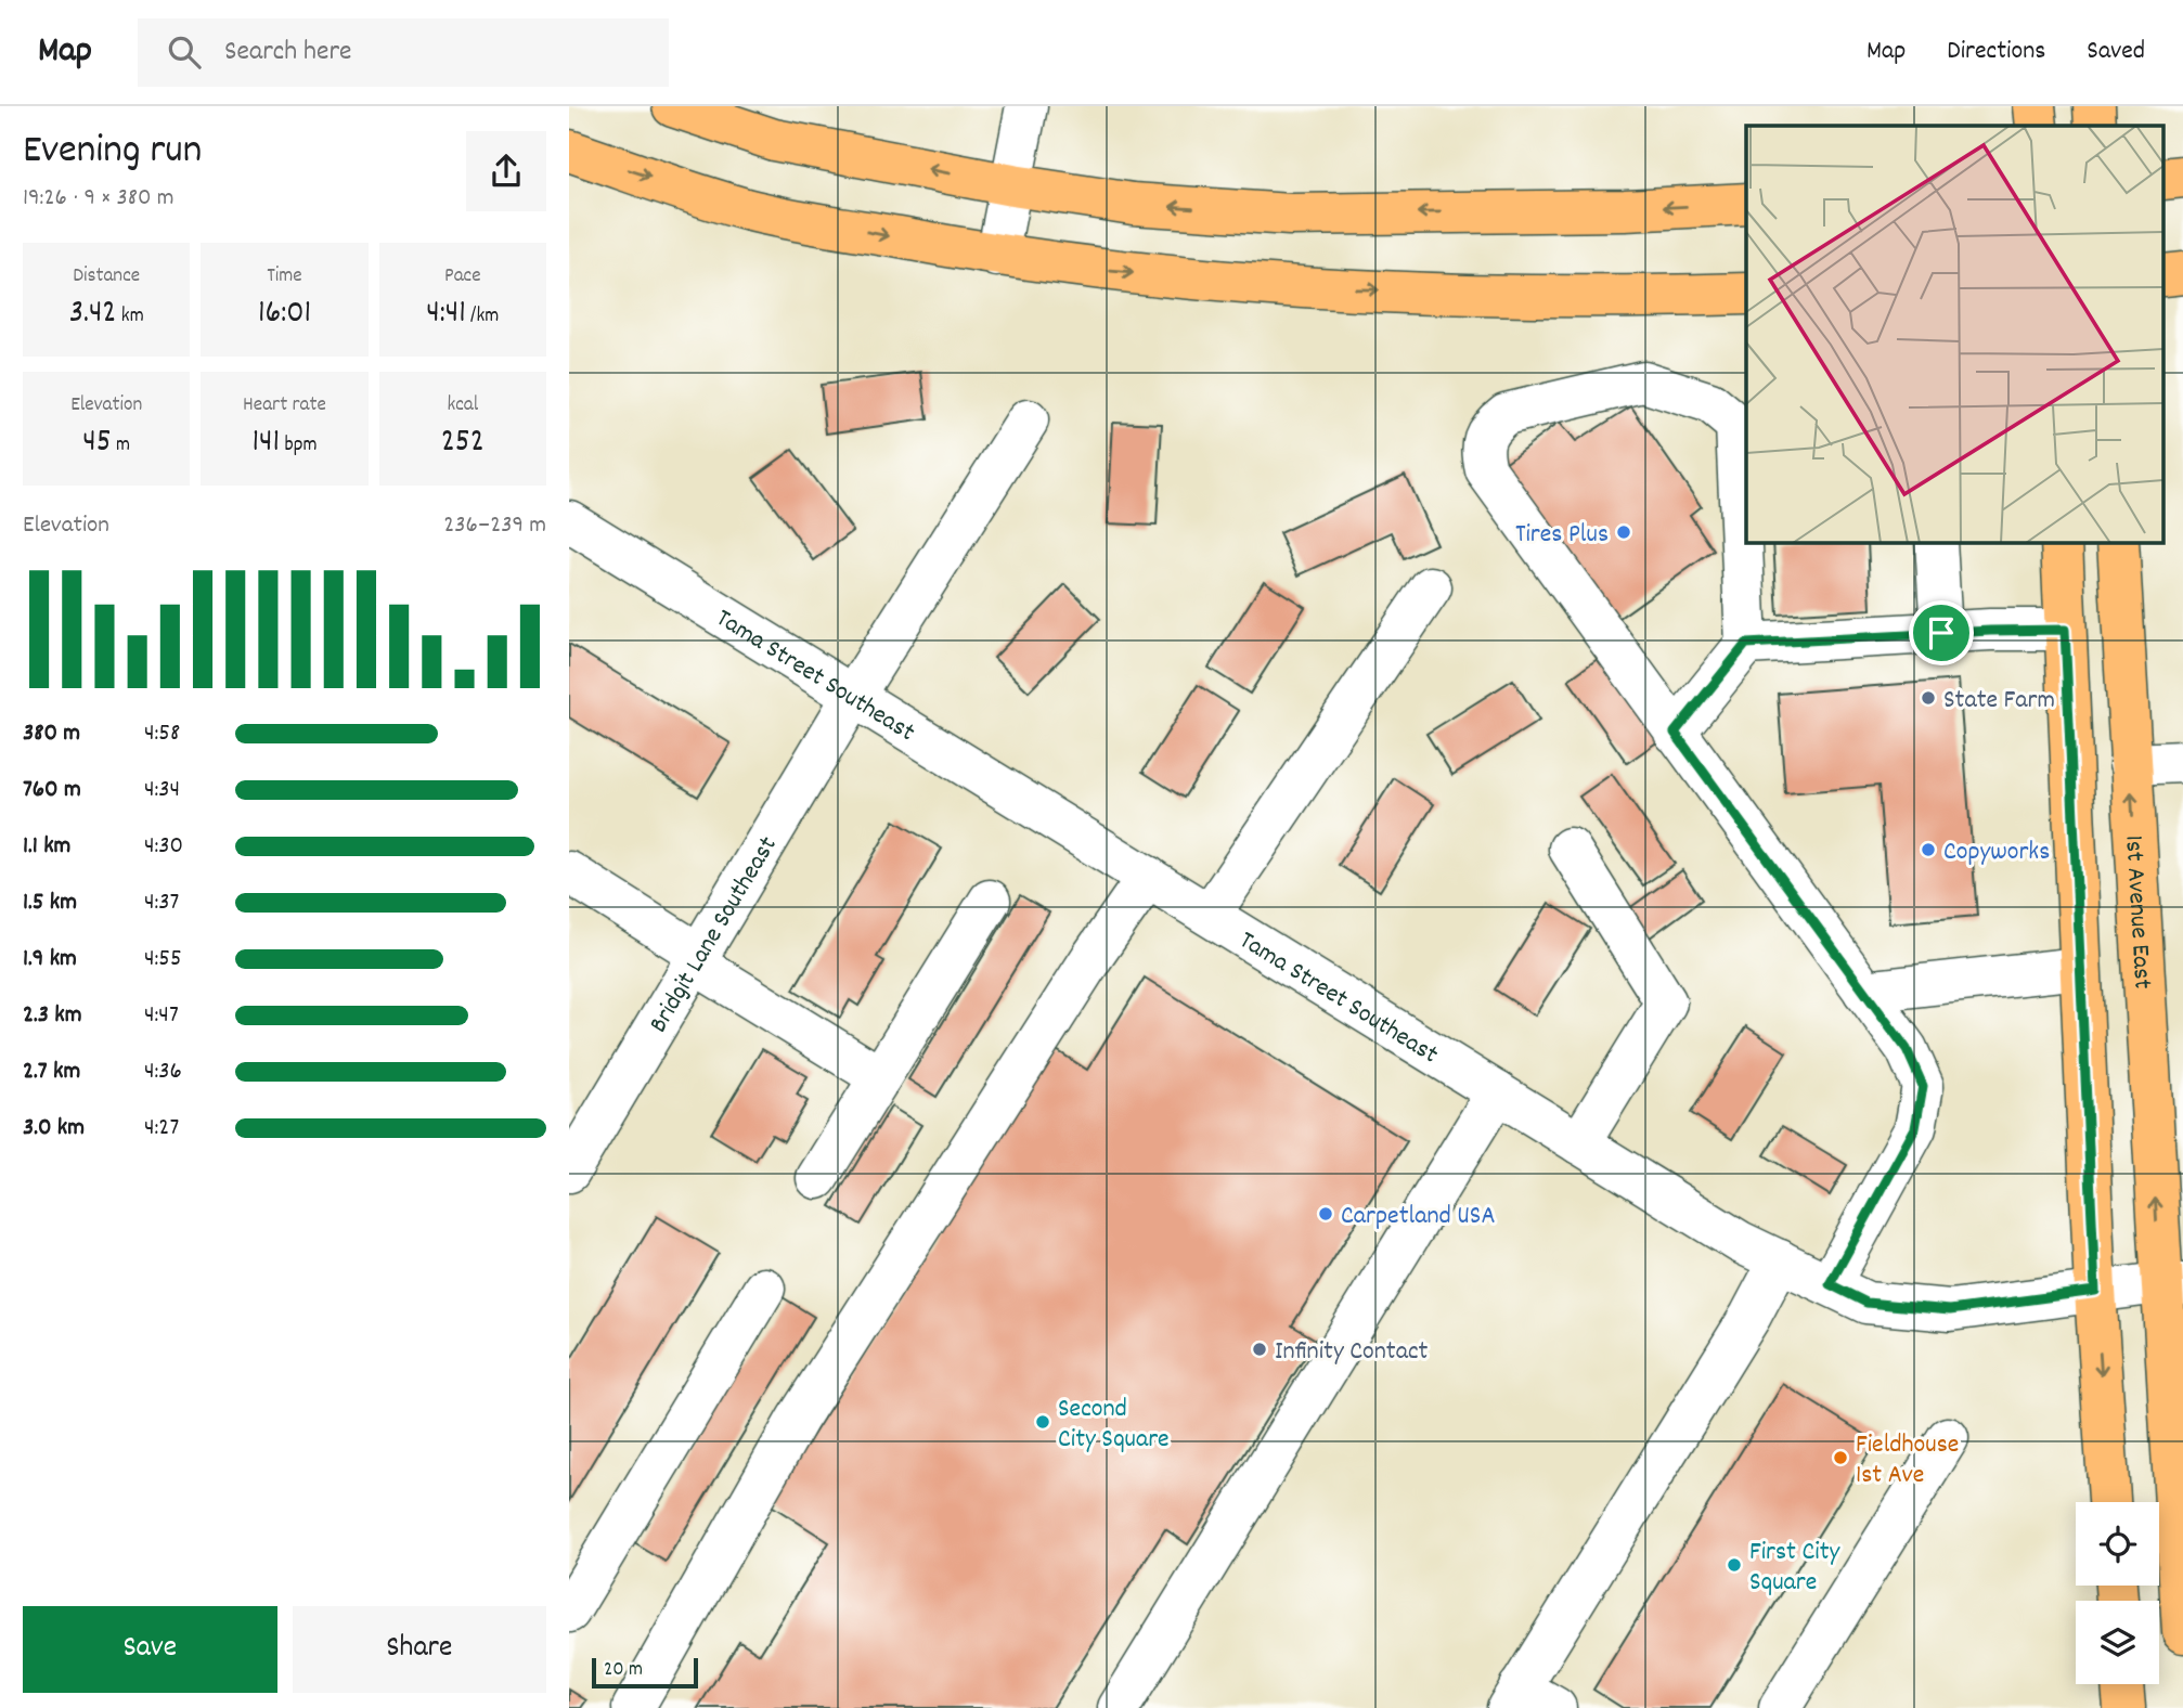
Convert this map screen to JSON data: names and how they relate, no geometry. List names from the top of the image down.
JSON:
{
  "streets": {
    "main road": ["1st Avenue East"],
    "street": ["Tama Street Southeast", "Bridgit Lane Southeast"]
  },
  "crossings": [
    ["Tama Street Southeast", "1st Avenue East"],
    ["Tama Street Southeast", "Bridgit Lane Southeast"]
  ],
  "places": [
    "Tires Plus",
    "State Farm",
    "Copyworks",
    "Carpetland USA",
    "Infinity Contact",
    "Second City Square",
    "Fieldhouse 1st Ave",
    "First City Square"
  ],
  "scale_bar": "20 m",
  "page": {
    "header": "Map",
    "search": "Search here",
    "nav": ["Map", "Directions", "Saved"],
    "heading": ["Evening run", "19:26 · 9 × 380 m"],
    "stats": [
      ["Distance", "3.42 km"],
      ["Time", "16:01"],
      ["Pace", "4:41 /km"],
      ["Elevation", "45 m"],
      ["Heart rate", "141 bpm"],
      ["kcal", "252"]
    ],
    "chart": ["Elevation", "236–239 m"],
    "list": [
      {
        "name": "380 m",
        "note": "4:58"
      },
      {
        "name": "760 m",
        "note": "4:34"
      },
      {
        "name": "1.1 km",
        "note": "4:30"
      },
      {
        "name": "1.5 km",
        "note": "4:37"
      },
      {
        "name": "1.9 km",
        "note": "4:55"
      },
      {
        "name": "2.3 km",
        "note": "4:47"
      },
      {
        "name": "2.7 km",
        "note": "4:36"
      },
      {
        "name": "3.0 km",
        "note": "4:27"
      }
    ],
    "buttons": ["Save", "Share"],
    "scale": "20 m"
  }
}
